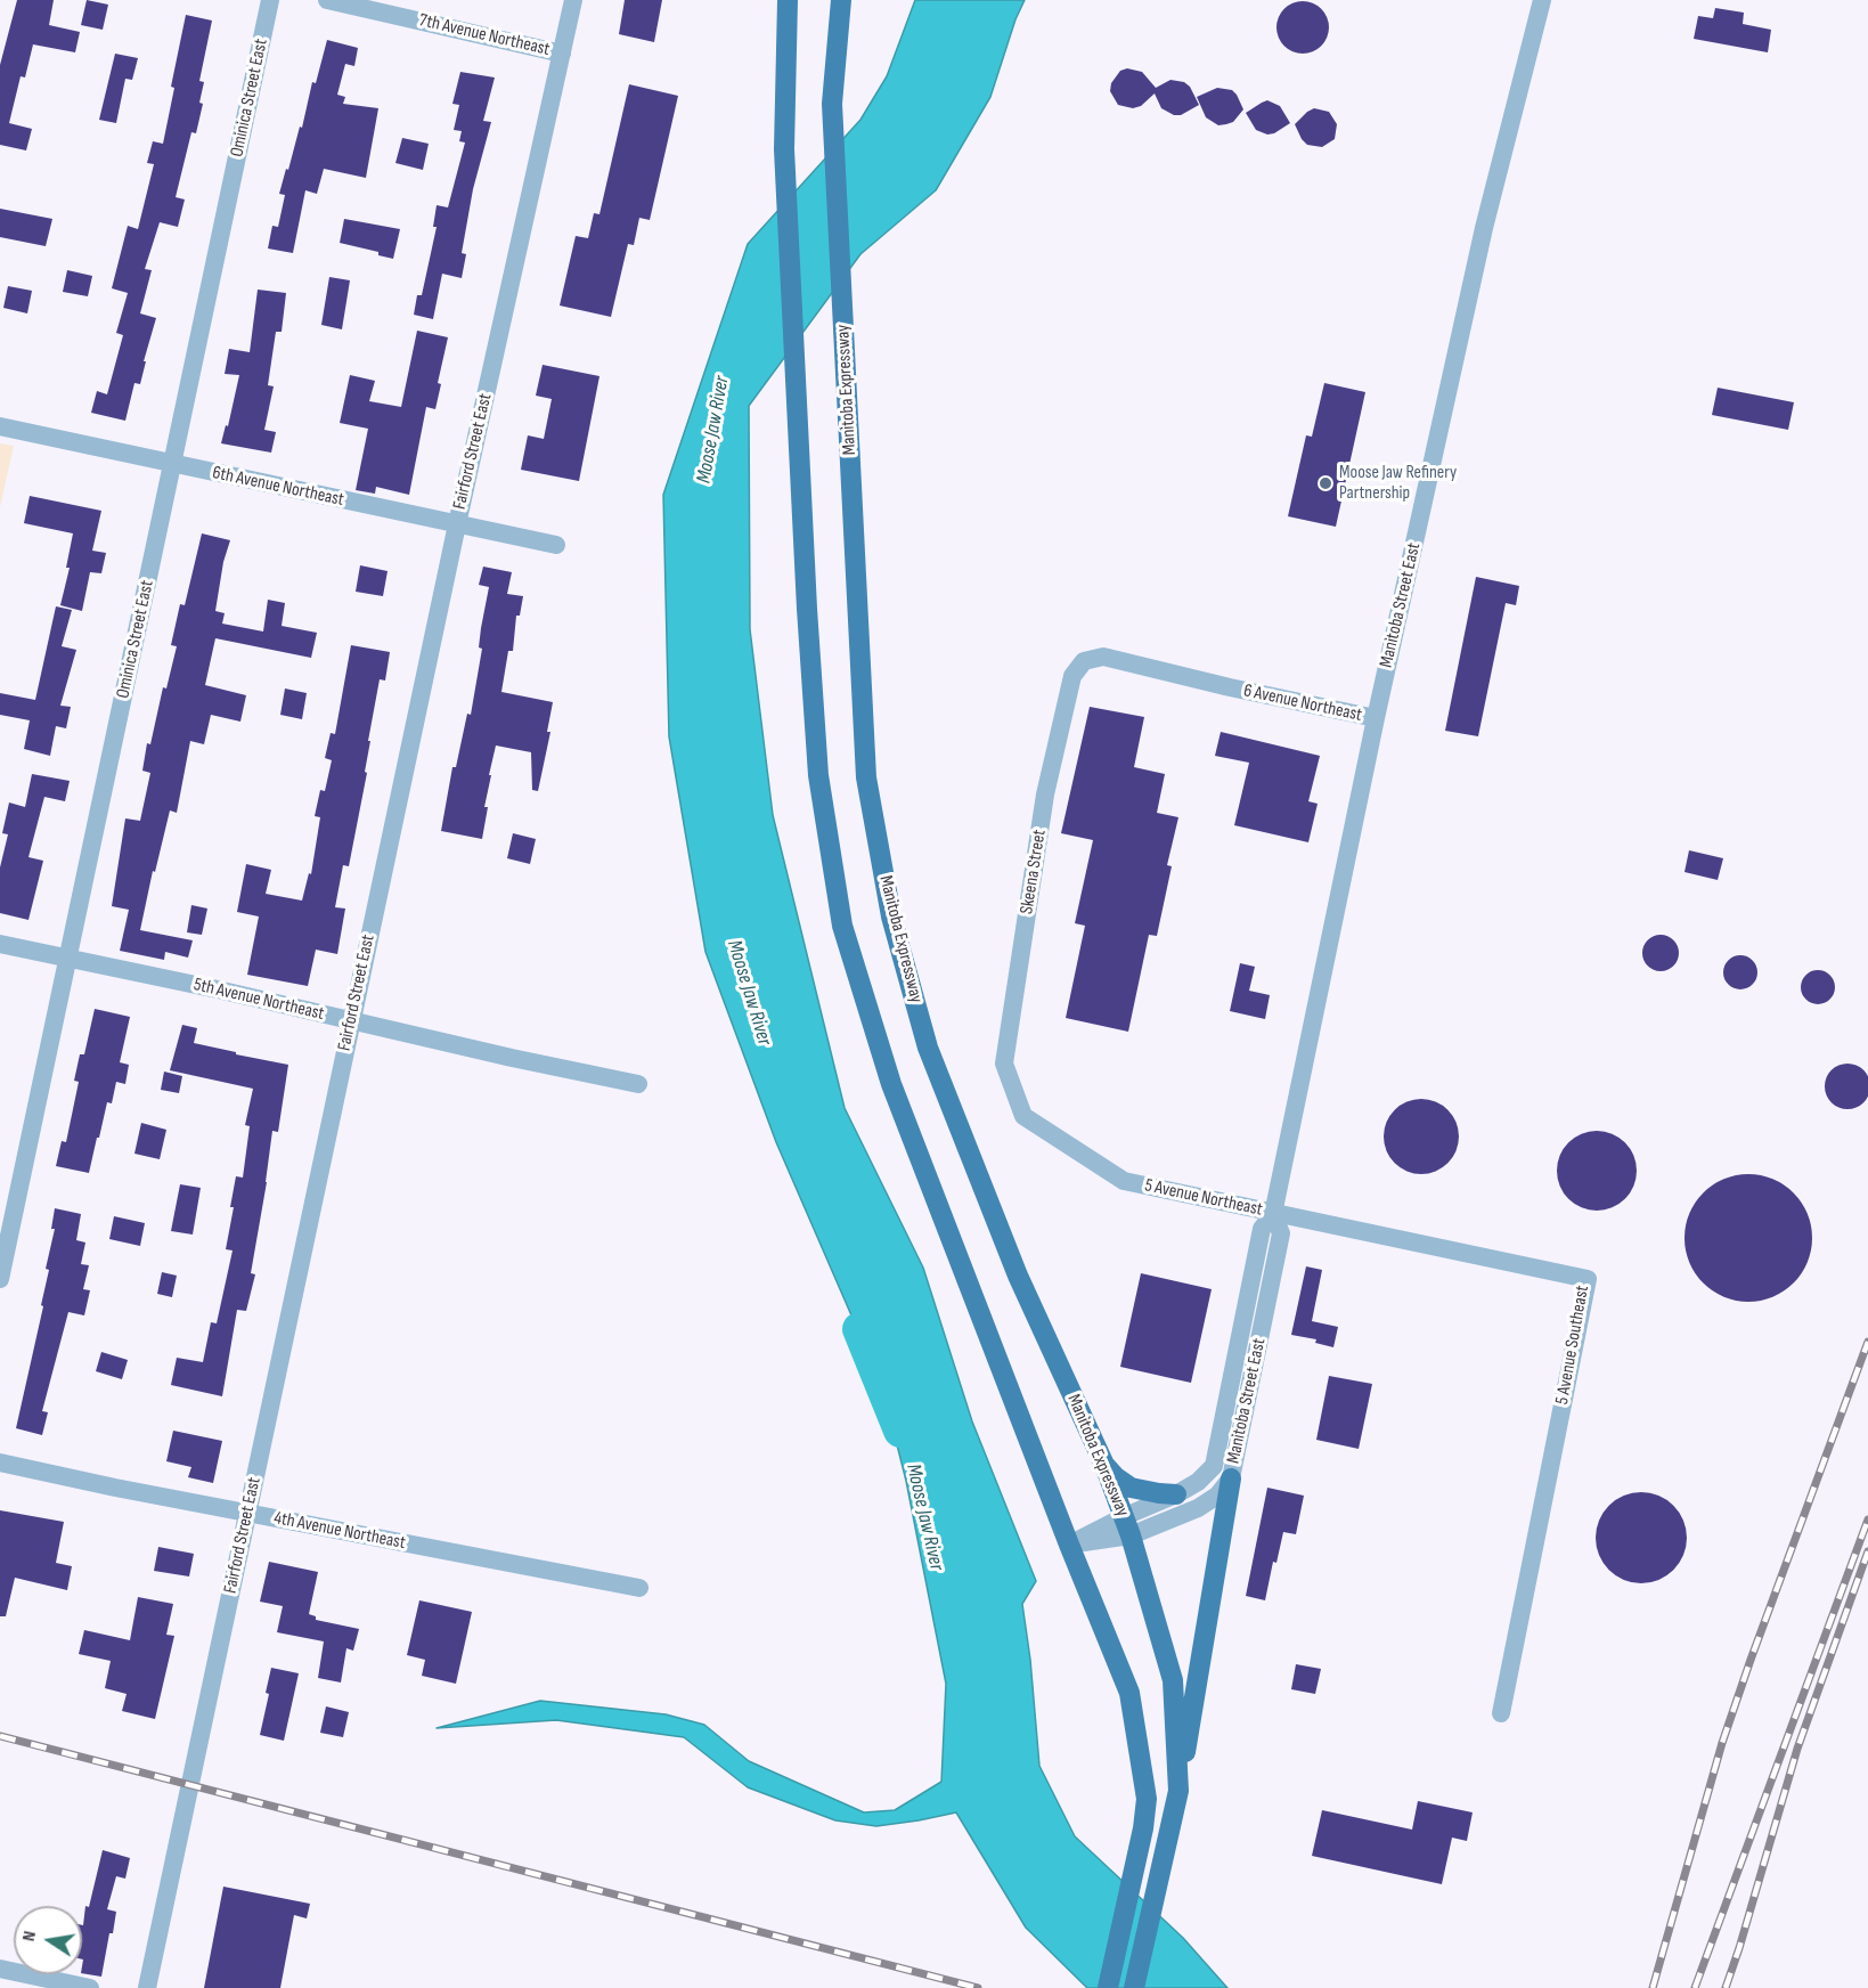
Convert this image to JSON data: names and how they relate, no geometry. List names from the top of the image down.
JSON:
{
  "streets": {
    "main road": ["Manitoba Expressway"],
    "street": [
      "7th Avenue Northeast",
      "Ominica Street East",
      "Fairford Street East",
      "6th Avenue Northeast",
      "Manitoba Street East",
      "6 Avenue Northeast",
      "Skeena Street",
      "5th Avenue Northeast",
      "5 Avenue Northeast",
      "5 Avenue Southeast",
      "4th Avenue Northeast"
    ]
  },
  "crossings": [
    ["7th Avenue Northeast", "Fairford Street East"],
    ["Ominica Street East", "6th Avenue Northeast"],
    ["Ominica Street East", "5th Avenue Northeast"],
    ["Manitoba Expressway", "Manitoba Street East"],
    ["Fairford Street East", "6th Avenue Northeast"],
    ["Fairford Street East", "5th Avenue Northeast"],
    ["Fairford Street East", "4th Avenue Northeast"],
    ["Manitoba Street East", "6 Avenue Northeast"],
    ["Manitoba Street East", "5 Avenue Northeast"],
    ["Manitoba Street East", "5 Avenue Southeast"],
    ["6 Avenue Northeast", "Skeena Street"],
    ["Skeena Street", "5 Avenue Northeast"],
    ["5 Avenue Northeast", "5 Avenue Southeast"]
  ],
  "water": ["Moose Jaw River"],
  "places": ["Moose Jaw Refinery Partnership"],
  "north": "left"
}
